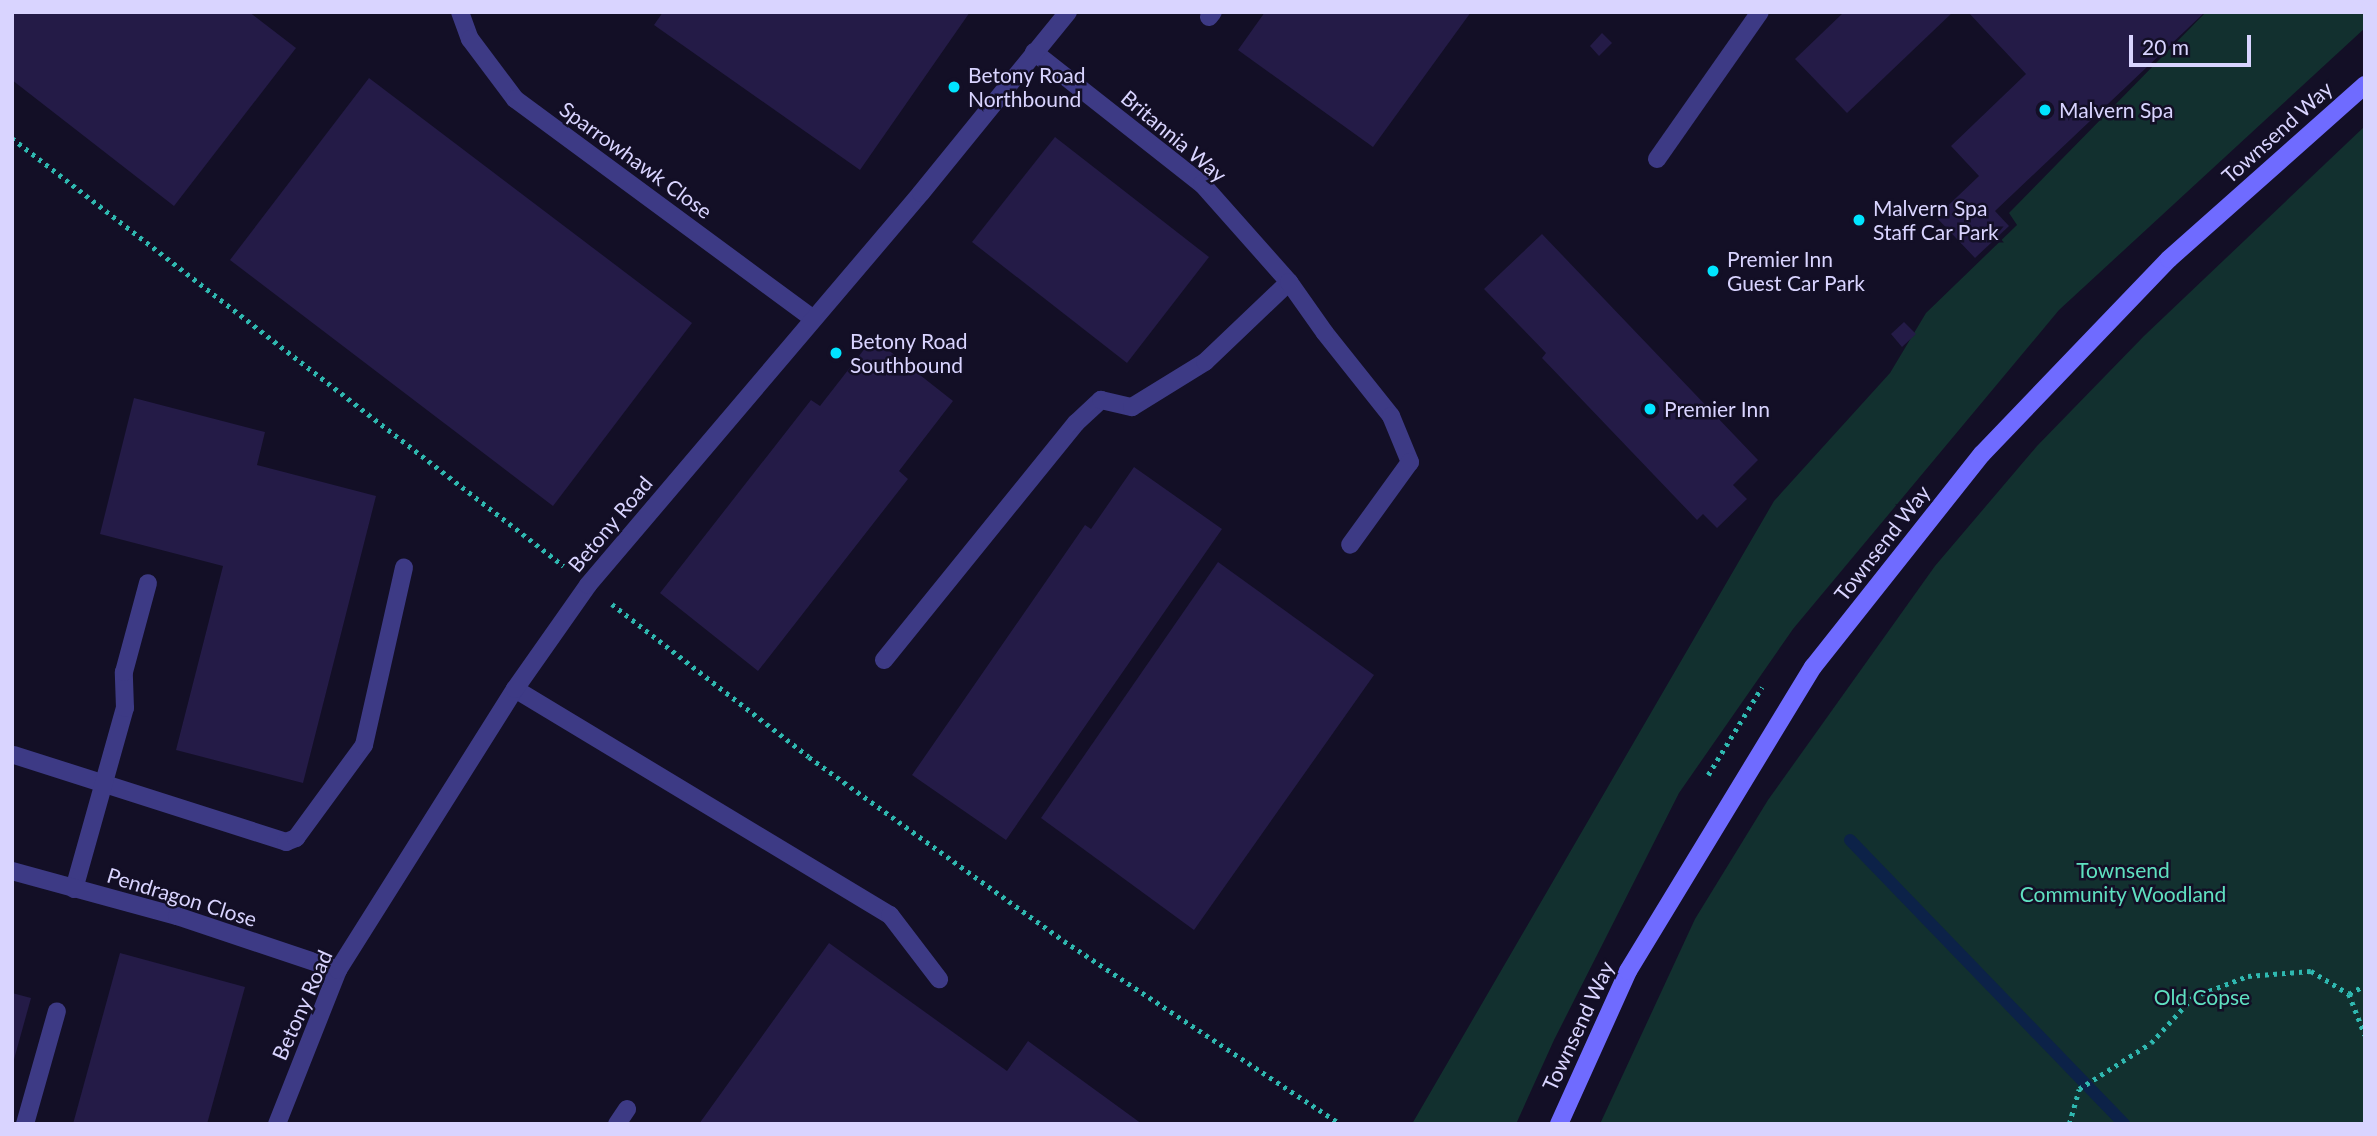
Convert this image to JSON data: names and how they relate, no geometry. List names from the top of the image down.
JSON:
{
  "streets": {
    "main road": ["Townsend Way"],
    "street": [
      "Britannia Way",
      "Sparrowhawk Close",
      "Betony Road",
      "Pendragon Close"
    ]
  },
  "crossings": [
    ["Britannia Way", "Betony Road"],
    ["Sparrowhawk Close", "Betony Road"],
    ["Betony Road", "Pendragon Close"]
  ],
  "parks": ["Townsend Community Woodland", "Old Copse"],
  "places": [
    "Betony Road Northbound",
    "Malvern Spa",
    "Malvern Spa Staff Car Park",
    "Premier Inn Guest Car Park",
    "Betony Road Southbound",
    "Premier Inn"
  ],
  "scale_bar": "20 m"
}
